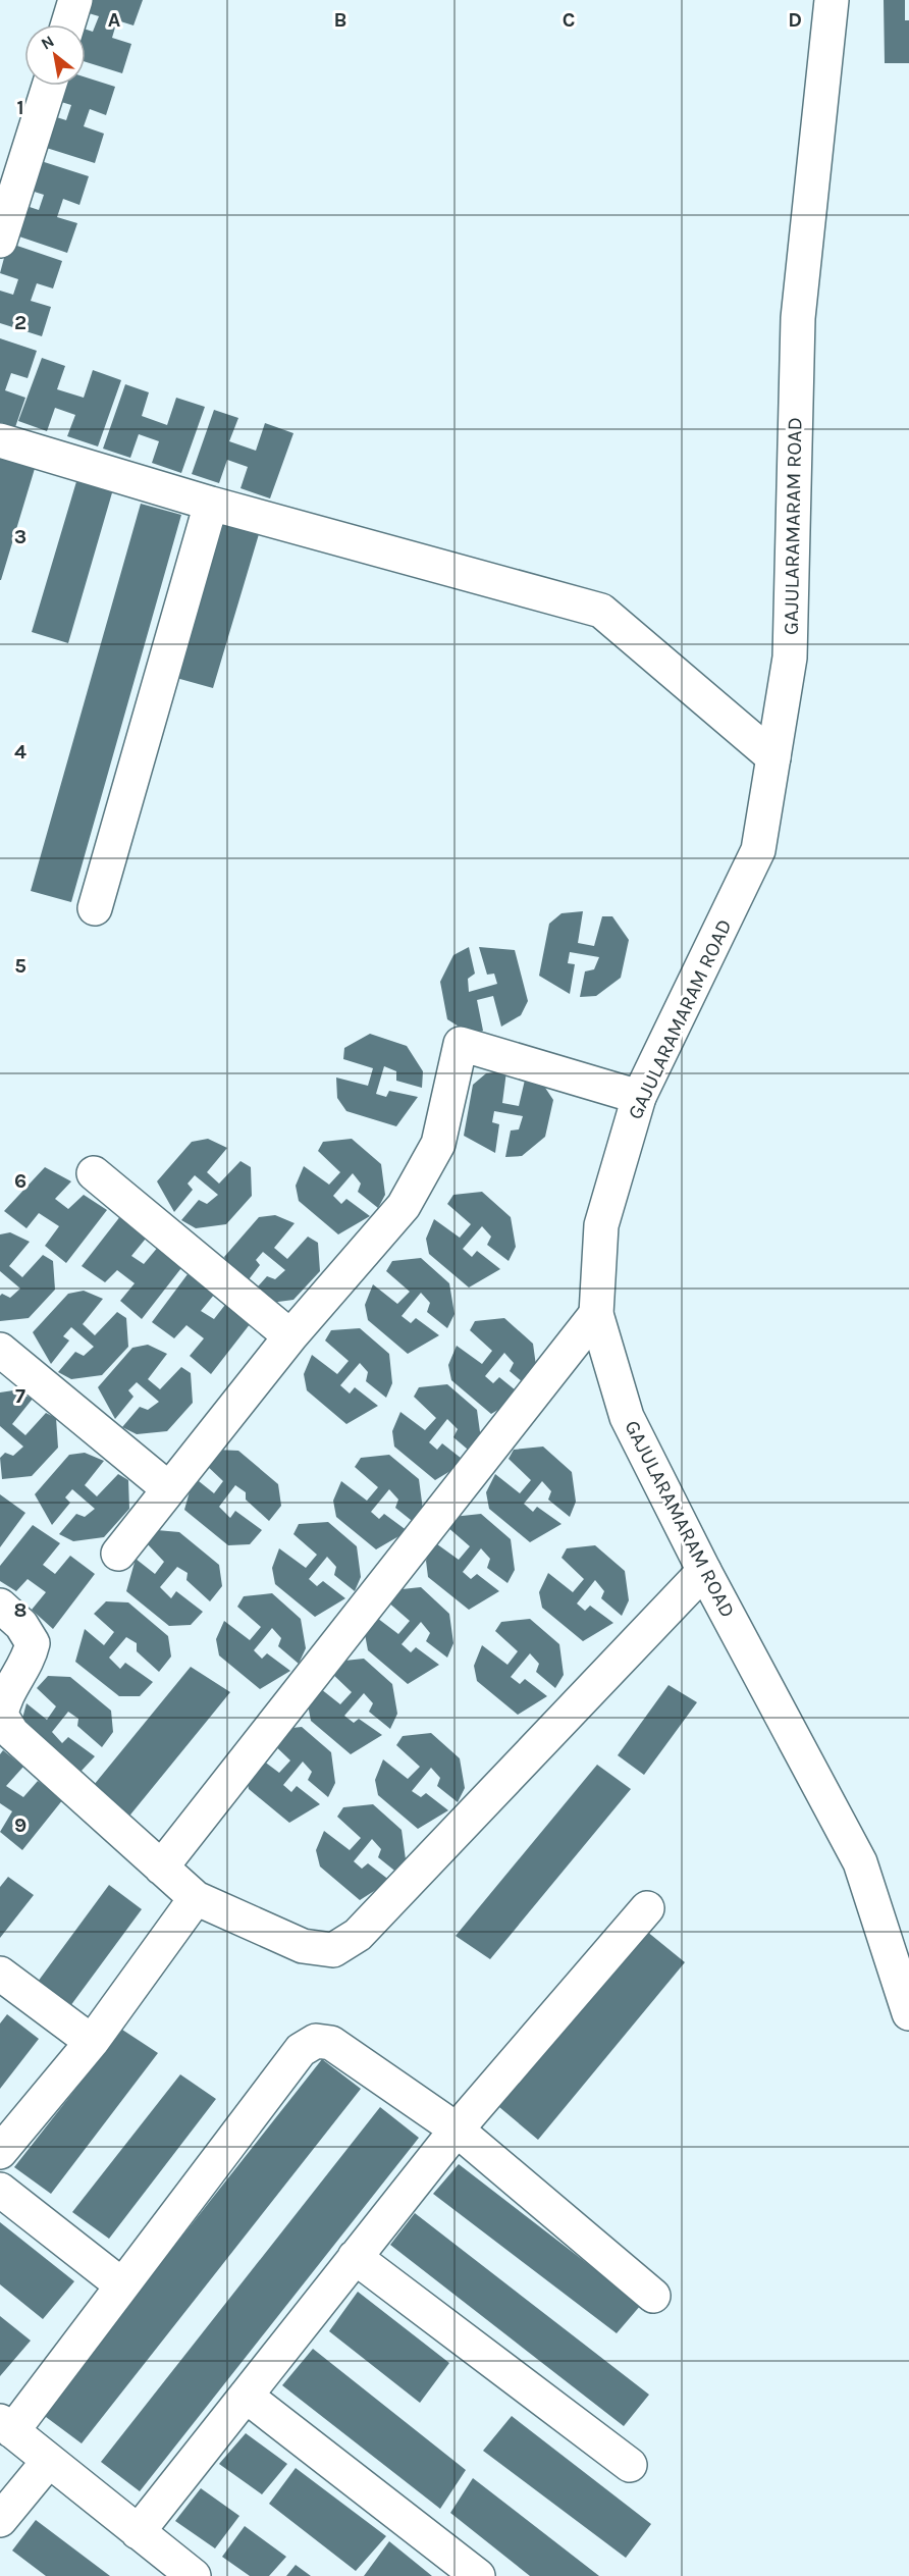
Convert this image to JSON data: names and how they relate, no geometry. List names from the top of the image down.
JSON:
{
  "streets": {
    "street": ["GAJULARAMARAM ROAD"]
  },
  "north": "top left",
  "grid": {
    "columns": [
      "A",
      "B",
      "C",
      "D"
    ],
    "rows": [
      "1",
      "2",
      "3",
      "4",
      "5",
      "6",
      "7",
      "8",
      "9"
    ]
  }
}
